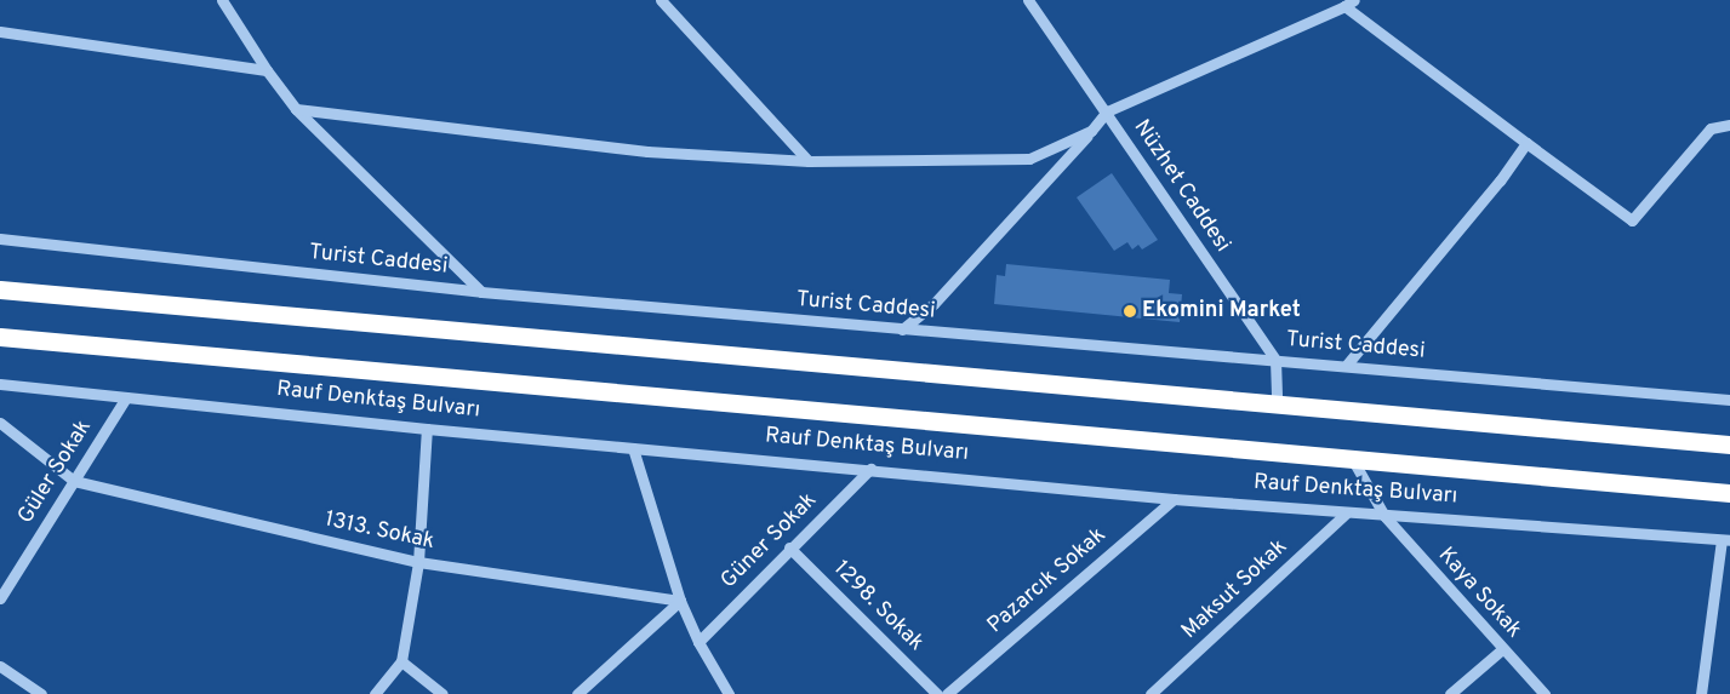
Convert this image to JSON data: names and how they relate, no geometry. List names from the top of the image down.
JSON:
{
  "streets": {
    "highway": ["Rauf Denktaş Bulvarı"],
    "street": [
      "Nüzhet Caddesi",
      "Turist Caddesi",
      "Güler Sokak",
      "1313. Sokak",
      "Güner Sokak",
      "Pazarcık Sokak",
      "Maksut Sokak",
      "Kaya Sokak",
      "1298. Sokak"
    ]
  },
  "crossings": [
    ["Nüzhet Caddesi", "Turist Caddesi"],
    ["Rauf Denktaş Bulvarı", "Güler Sokak"],
    ["Rauf Denktaş Bulvarı", "Güner Sokak"],
    ["Rauf Denktaş Bulvarı", "Pazarcık Sokak"],
    ["Rauf Denktaş Bulvarı", "Maksut Sokak"],
    ["Rauf Denktaş Bulvarı", "Kaya Sokak"],
    ["Güler Sokak", "1313. Sokak"],
    ["Güner Sokak", "1298. Sokak"]
  ],
  "places": ["Ekomini Market"]
}
